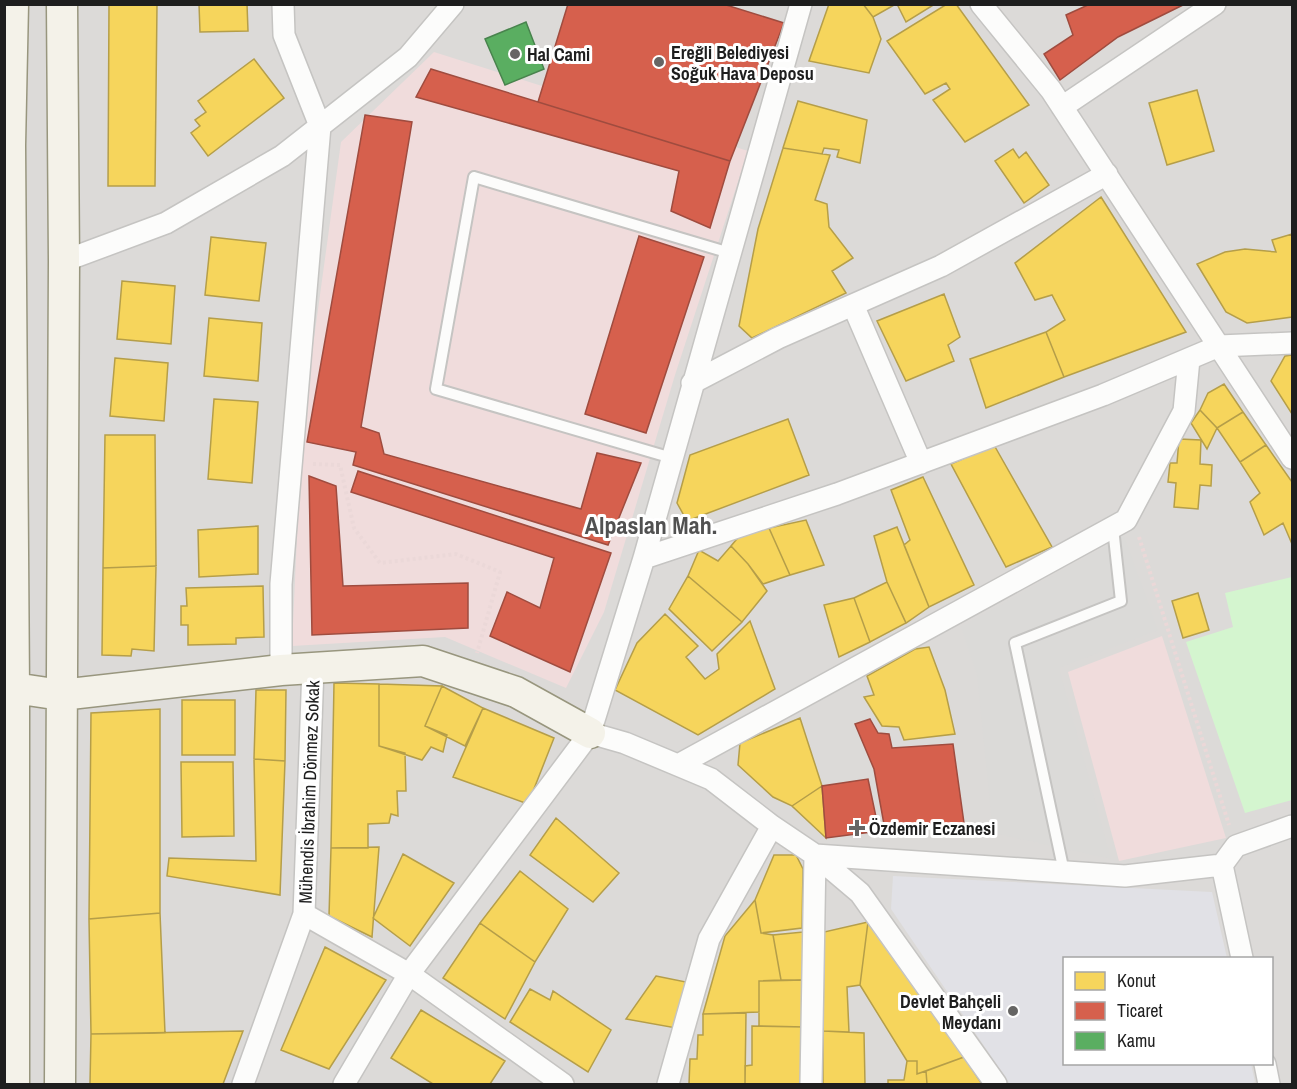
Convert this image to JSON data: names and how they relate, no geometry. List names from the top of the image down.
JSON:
{
  "streets": {
    "street": ["Mühendis İbrahim Dönmez Sokak"]
  },
  "districts": ["Alpaslan Mah."],
  "places": {
    "other": ["Hal Cami", "Ereğli Belediyesi Soğuk Hava Deposu", "Devlet Bahçeli Meydanı"],
    "health": ["Özdemir Eczanesi"]
  },
  "legend": ["Konut", "Ticaret", "Kamu"]
}
